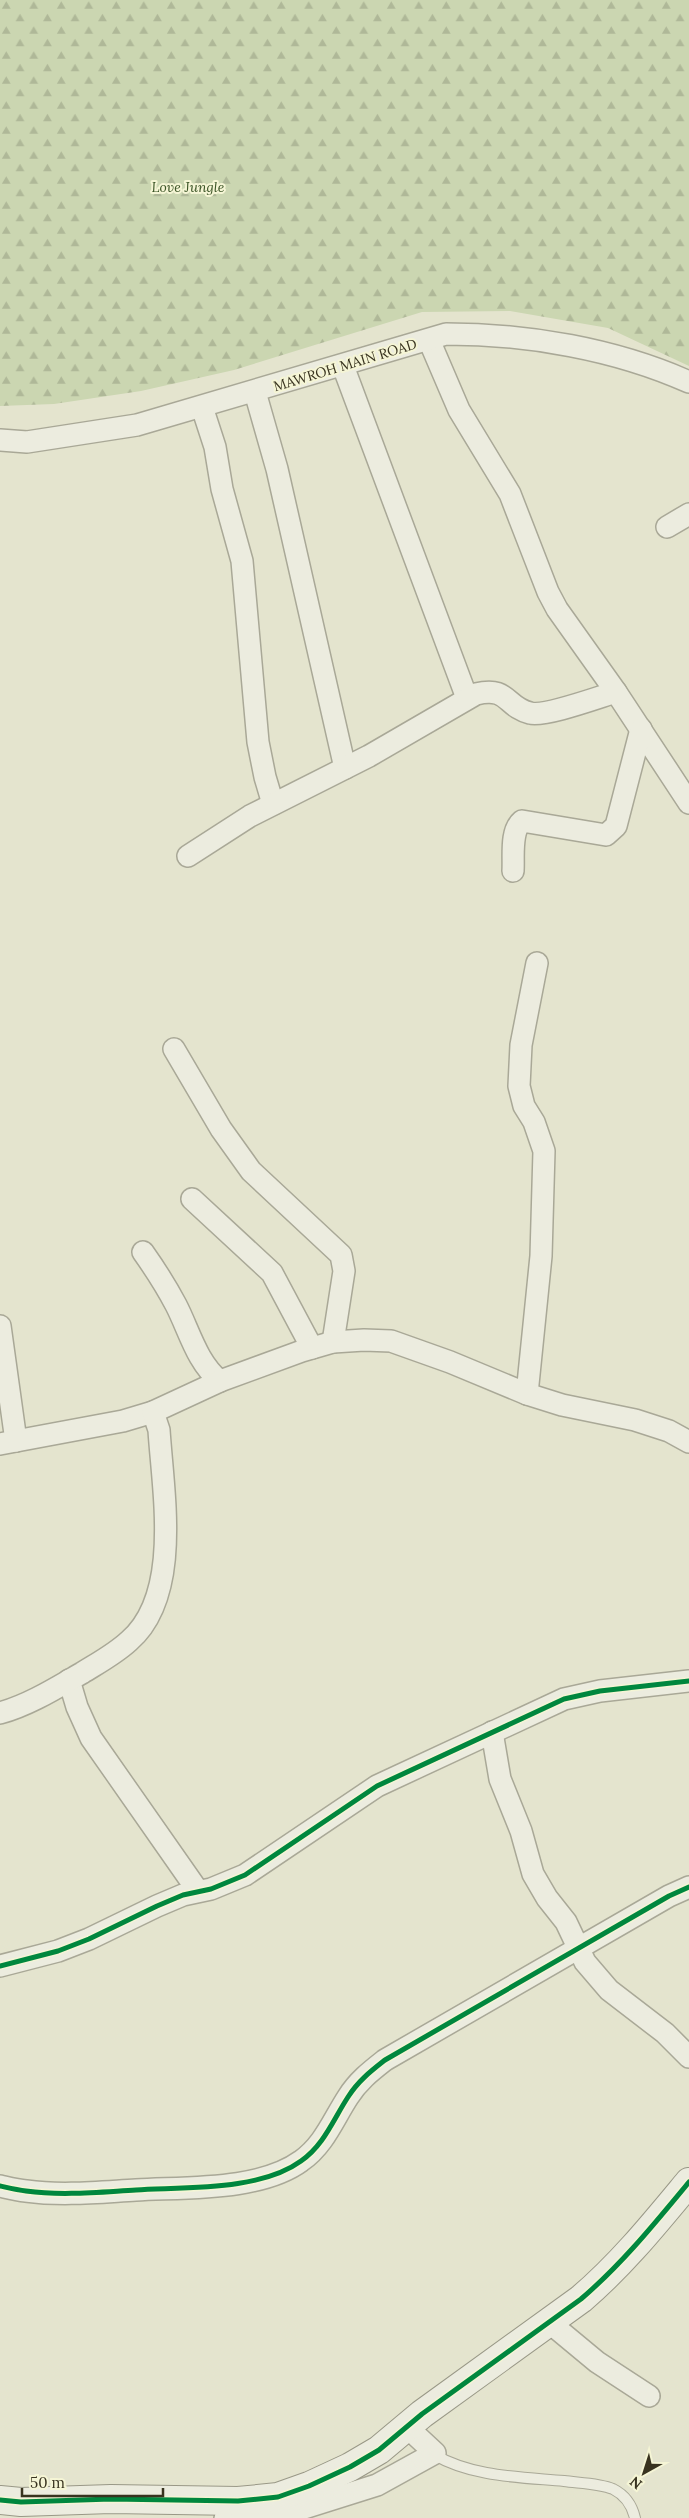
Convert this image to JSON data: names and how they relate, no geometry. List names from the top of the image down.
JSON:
{
  "streets": {
    "street": ["MAWROH MAIN ROAD"]
  },
  "parks": ["Love Jungle"],
  "scale_bar": "50 m",
  "north": "bottom left"
}
